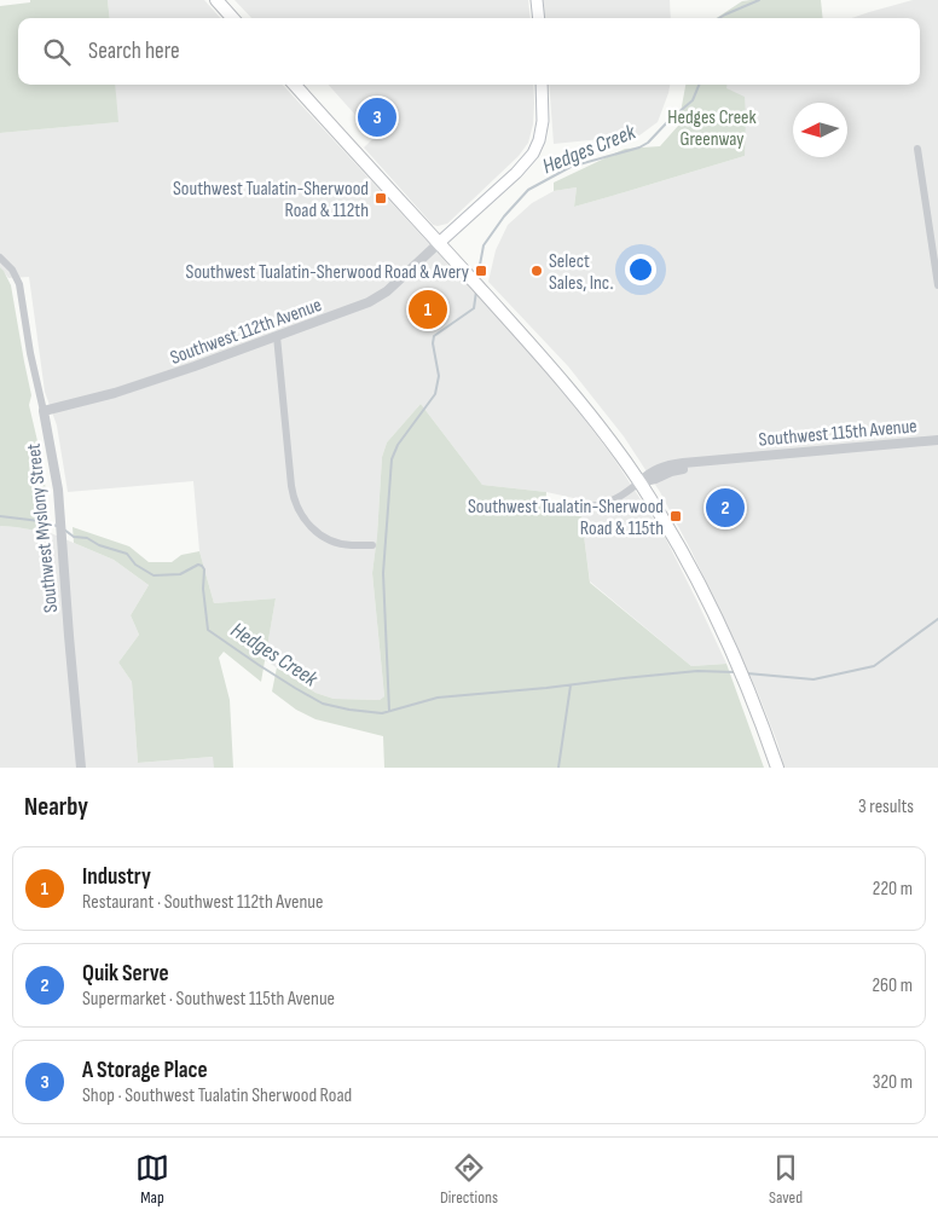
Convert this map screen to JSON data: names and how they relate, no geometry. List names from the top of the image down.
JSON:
{
  "streets": {
    "street": ["Southwest 112th Avenue", "Southwest 115th Avenue", "Southwest Myslony Street"]
  },
  "crossings": [
    ["Southwest 112th Avenue", "Southwest Myslony Street"]
  ],
  "water": ["Hedges Creek"],
  "parks": ["Hedges Creek Greenway"],
  "places": {
    "transit": ["Southwest Tualatin-Sherwood Road & 112th", "Southwest Tualatin-Sherwood Road & Avery", "Southwest Tualatin-Sherwood Road & 115th"],
    "other": ["Select Sales, Inc."]
  },
  "north": "left",
  "page": {
    "search": "Search here",
    "pins": ["3", "1", "2"],
    "heading": ["Nearby", "3 results"],
    "list": [
      {
        "mark": "1",
        "name": "Industry",
        "note": "Restaurant · Southwest 112th Avenue",
        "value": "220 m"
      },
      {
        "mark": "2",
        "name": "Quik Serve",
        "note": "Supermarket · Southwest 115th Avenue",
        "value": "260 m"
      },
      {
        "mark": "3",
        "name": "A Storage Place",
        "note": "Shop · Southwest Tualatin Sherwood Road",
        "value": "320 m"
      }
    ],
    "nav": ["Map", "Directions", "Saved"]
  }
}
